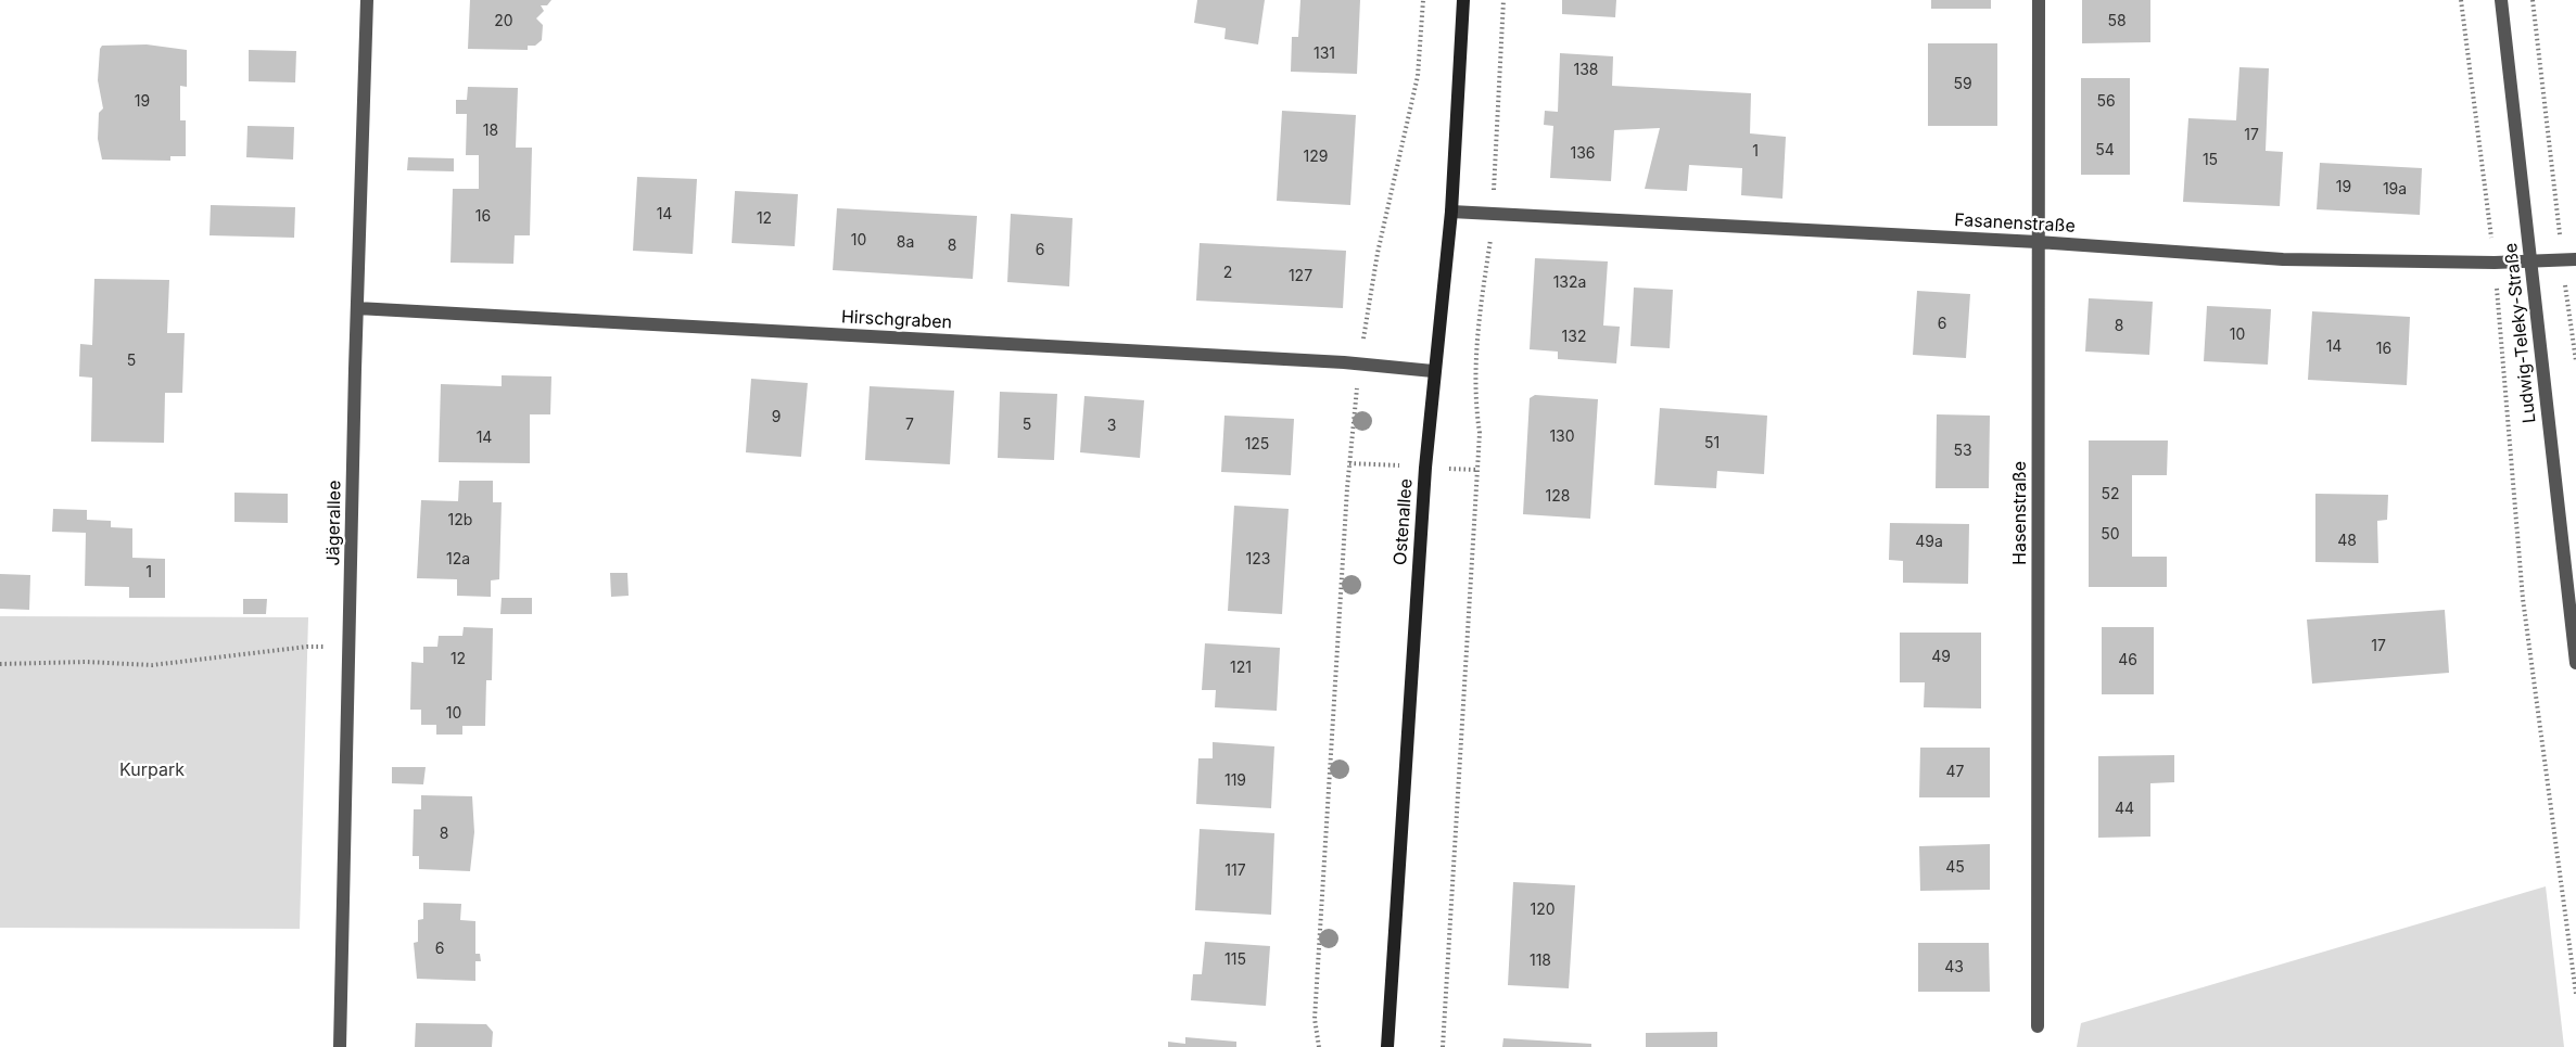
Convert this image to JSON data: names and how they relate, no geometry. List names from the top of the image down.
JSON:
{
  "streets": {
    "main road": ["Ostenallee"],
    "street": [
      "Fasanenstraße",
      "Hirschgraben",
      "Ludwig-Teleky-Straße",
      "Hasenstraße",
      "Jägerallee"
    ]
  },
  "crossings": [
    ["Fasanenstraße", "Ludwig-Teleky-Straße"],
    ["Fasanenstraße", "Hasenstraße"],
    ["Fasanenstraße", "Ostenallee"],
    ["Hirschgraben", "Ostenallee"],
    ["Hirschgraben", "Jägerallee"]
  ],
  "parks": ["Kurpark"],
  "house_numbers": [
    "20",
    "58",
    "131",
    "138",
    "59",
    "19",
    "56",
    "18",
    "17",
    "54",
    "1",
    "136",
    "129",
    "15",
    "19",
    "19a",
    "14",
    "16",
    "12",
    "10",
    "8a",
    "8",
    "6",
    "2",
    "127",
    "132a",
    "6",
    "8",
    "10",
    "132",
    "14",
    "16",
    "5",
    "9",
    "7",
    "5",
    "3",
    "130",
    "14",
    "51",
    "125",
    "53",
    "52",
    "128",
    "12b",
    "50",
    "48",
    "49a",
    "12a",
    "123",
    "1",
    "17",
    "49",
    "12",
    "46",
    "121",
    "10",
    "47",
    "119",
    "44",
    "8",
    "45",
    "117",
    "120",
    "6",
    "115",
    "118",
    "43"
  ]
}
